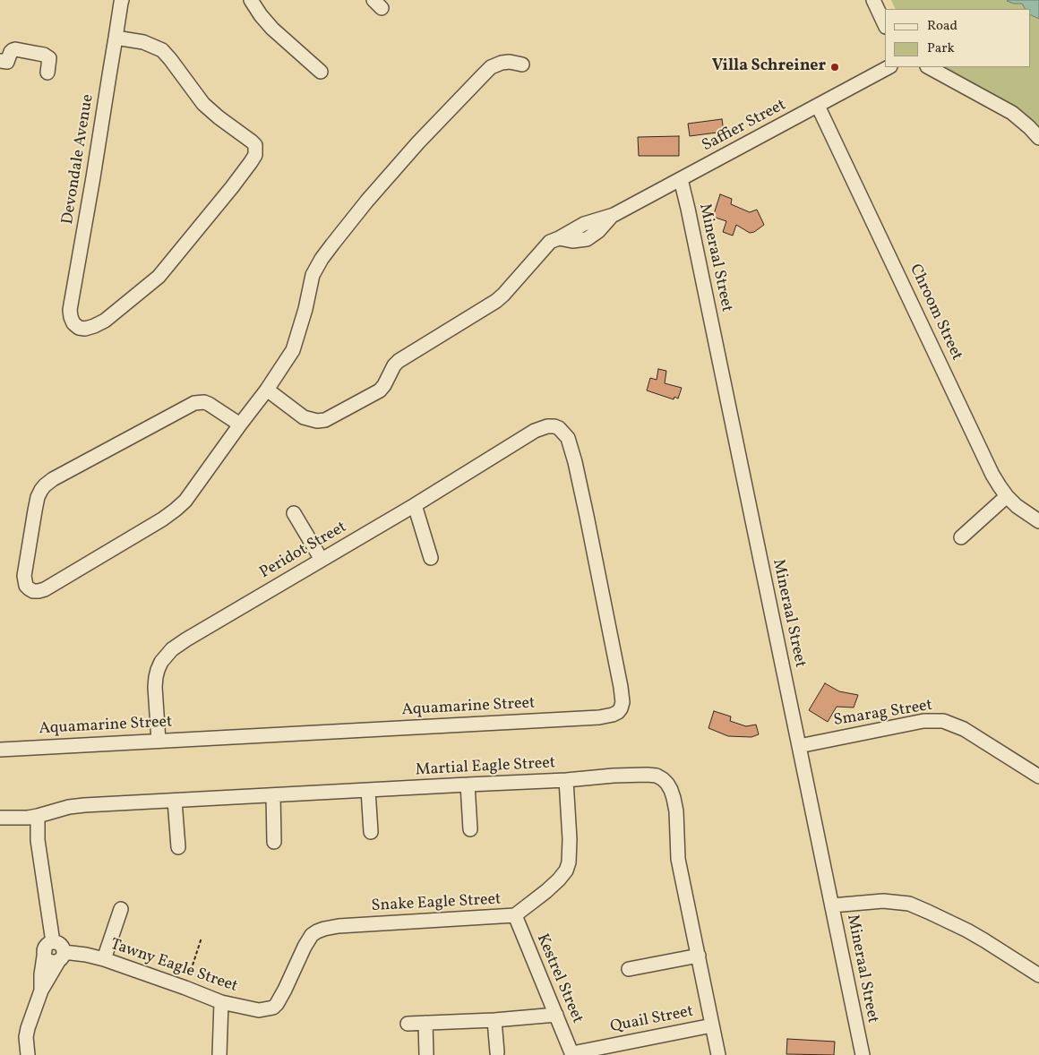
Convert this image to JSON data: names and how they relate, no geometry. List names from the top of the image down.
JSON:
{
  "streets": {
    "street": [
      "Saffier Street",
      "Devondale Avenue",
      "Mineraal Street",
      "Chroom Street",
      "Peridot Street",
      "Aquamarine Street",
      "Smarag Street",
      "Martial Eagle Street",
      "Snake Eagle Street",
      "Tawny Eagle Street",
      "Kestrel Street",
      "Quail Street"
    ]
  },
  "crossings": [
    ["Saffier Street", "Mineraal Street"],
    ["Saffier Street", "Chroom Street"],
    ["Mineraal Street", "Smarag Street"],
    ["Peridot Street", "Aquamarine Street"],
    ["Martial Eagle Street", "Snake Eagle Street"],
    ["Martial Eagle Street", "Quail Street"],
    ["Snake Eagle Street", "Tawny Eagle Street"],
    ["Snake Eagle Street", "Kestrel Street"],
    ["Kestrel Street", "Quail Street"]
  ],
  "places": ["Villa Schreiner"],
  "legend": ["Road", "Park"]
}
